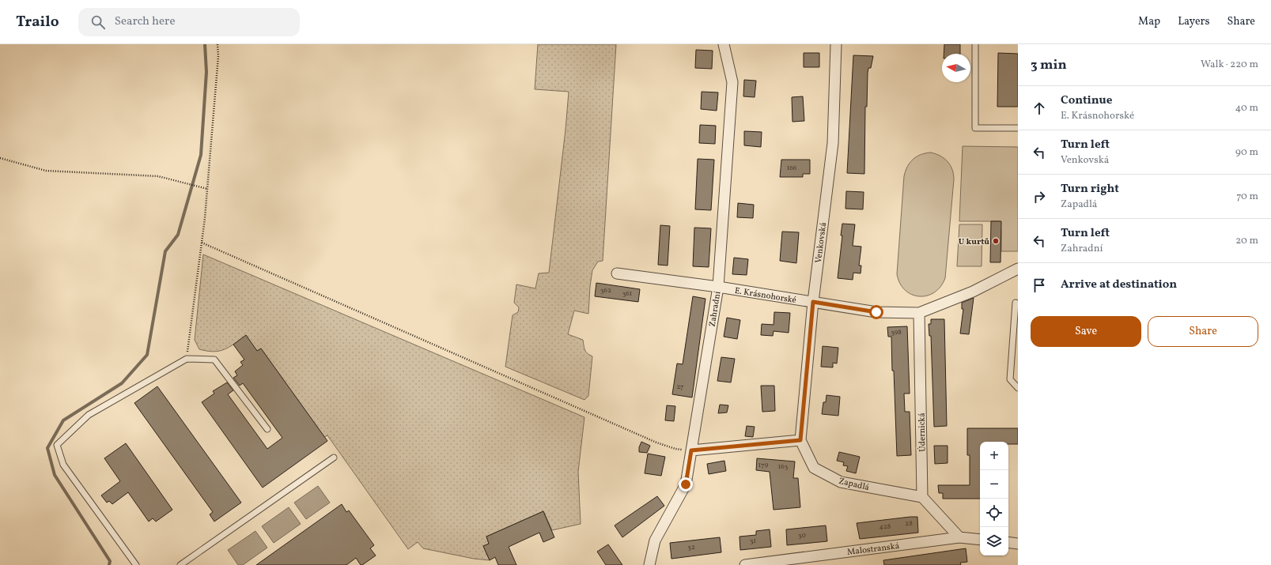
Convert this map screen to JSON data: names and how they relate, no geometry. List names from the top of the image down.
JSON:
{
  "streets": {
    "street": [
      "Venkovská",
      "E. Krásnohorské",
      "Zahradní",
      "Údernická",
      "Zapadlá",
      "Malostranská"
    ]
  },
  "crossings": [
    ["Venkovská", "E. Krásnohorské"],
    ["Venkovská", "Zapadlá"],
    ["E. Krásnohorské", "Zahradní"],
    ["E. Krásnohorské", "Údernická"],
    ["Údernická", "Zapadlá"]
  ],
  "places": ["U kurtů"],
  "house_numbers": [
    "166",
    "362",
    "361",
    "398",
    "27",
    "179",
    "163",
    "28",
    "428",
    "30",
    "31",
    "32"
  ],
  "north": "left",
  "page": {
    "header": "Trailo",
    "search": "Search here",
    "nav": ["Map", "Layers", "Share"],
    "heading": ["3 min", "Walk · 220 m"],
    "list": [
      ["Continue", "E. Krásnohorské", "40 m"],
      ["Turn left", "Venkovská", "90 m"],
      ["Turn right", "Zapadlá", "70 m"],
      ["Turn left", "Zahradní", "20 m"],
      "Arrive at destination"
    ],
    "buttons": ["Save", "Share"],
    "map_buttons": ["+", "−"]
  }
}
